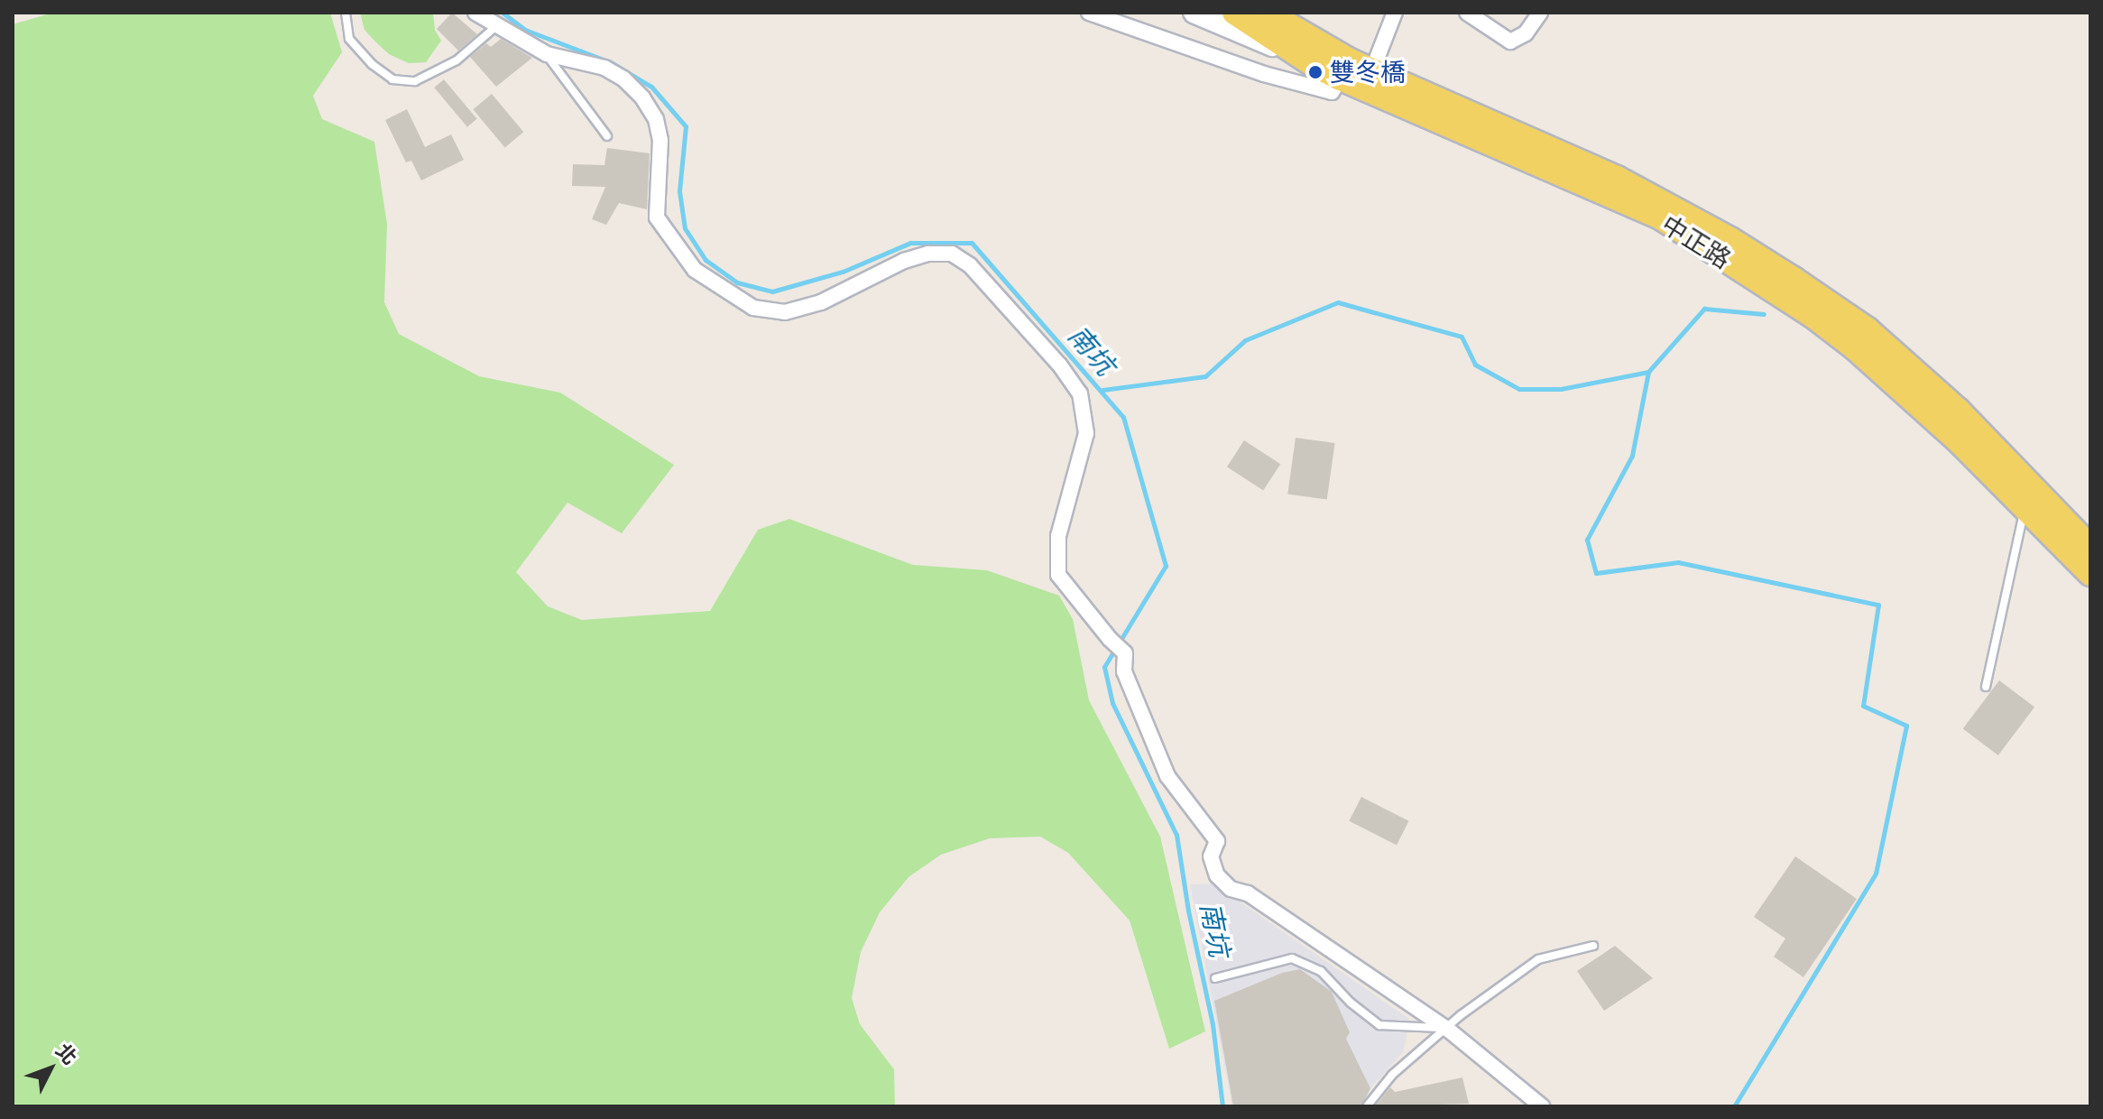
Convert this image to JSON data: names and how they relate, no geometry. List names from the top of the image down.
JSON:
{
  "streets": {
    "main road": ["中正路"]
  },
  "water": ["南坑"],
  "places": ["雙冬橋"],
  "north": "top right"
}
